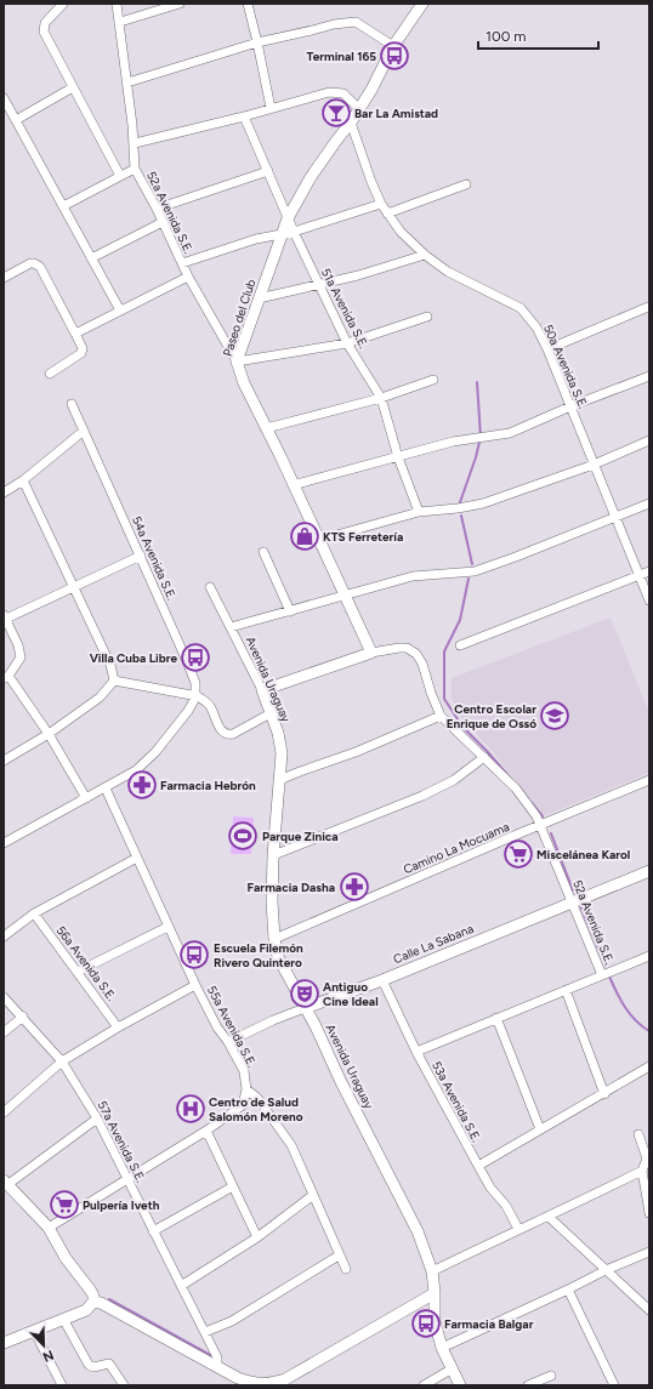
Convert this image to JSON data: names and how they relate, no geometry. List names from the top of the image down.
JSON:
{
  "streets": {
    "street": [
      "52a Avenida S.E.",
      "51a Avenida S.E.",
      "Paseo del Club",
      "50a Avenida S.E.",
      "54a Avenida S.E.",
      "Avenida Uraguay",
      "Camino La Mocuama",
      "Calle La Sabana",
      "56a Avenida S.E.",
      "55a Avenida S.E.",
      "53a Avenida S.E.",
      "57a Avenida S.E."
    ]
  },
  "crossings": [
    ["52a Avenida S.E.", "Paseo del Club"],
    ["52a Avenida S.E.", "Camino La Mocuama"],
    ["52a Avenida S.E.", "Calle La Sabana"],
    ["51a Avenida S.E.", "Paseo del Club"],
    ["Paseo del Club", "50a Avenida S.E."],
    ["Avenida Uraguay", "Camino La Mocuama"],
    ["Avenida Uraguay", "Calle La Sabana"],
    ["Calle La Sabana", "55a Avenida S.E."],
    ["Calle La Sabana", "53a Avenida S.E."]
  ],
  "places": {
    "bus stop": [
      "Terminal 165",
      "Villa Cuba Libre",
      "Escuela Filemón Rivero Quintero",
      "Farmacia Balgar"
    ],
    "bar": ["Bar La Amistad"],
    "shop": ["KTS Ferretería"],
    "school or university": ["Centro Escolar Enrique de Ossó"],
    "pharmacy": ["Farmacia Hebrón", "Farmacia Dasha"],
    "sports": ["Parque Zinica"],
    "supermarket": ["Miscelánea Karol", "Pulpería Iveth"],
    "theatre": ["Antiguo Cine Ideal"],
    "hospital": ["Centro de Salud Salomón Moreno"]
  },
  "scale_bar": "100 m",
  "north": "bottom right"
}
